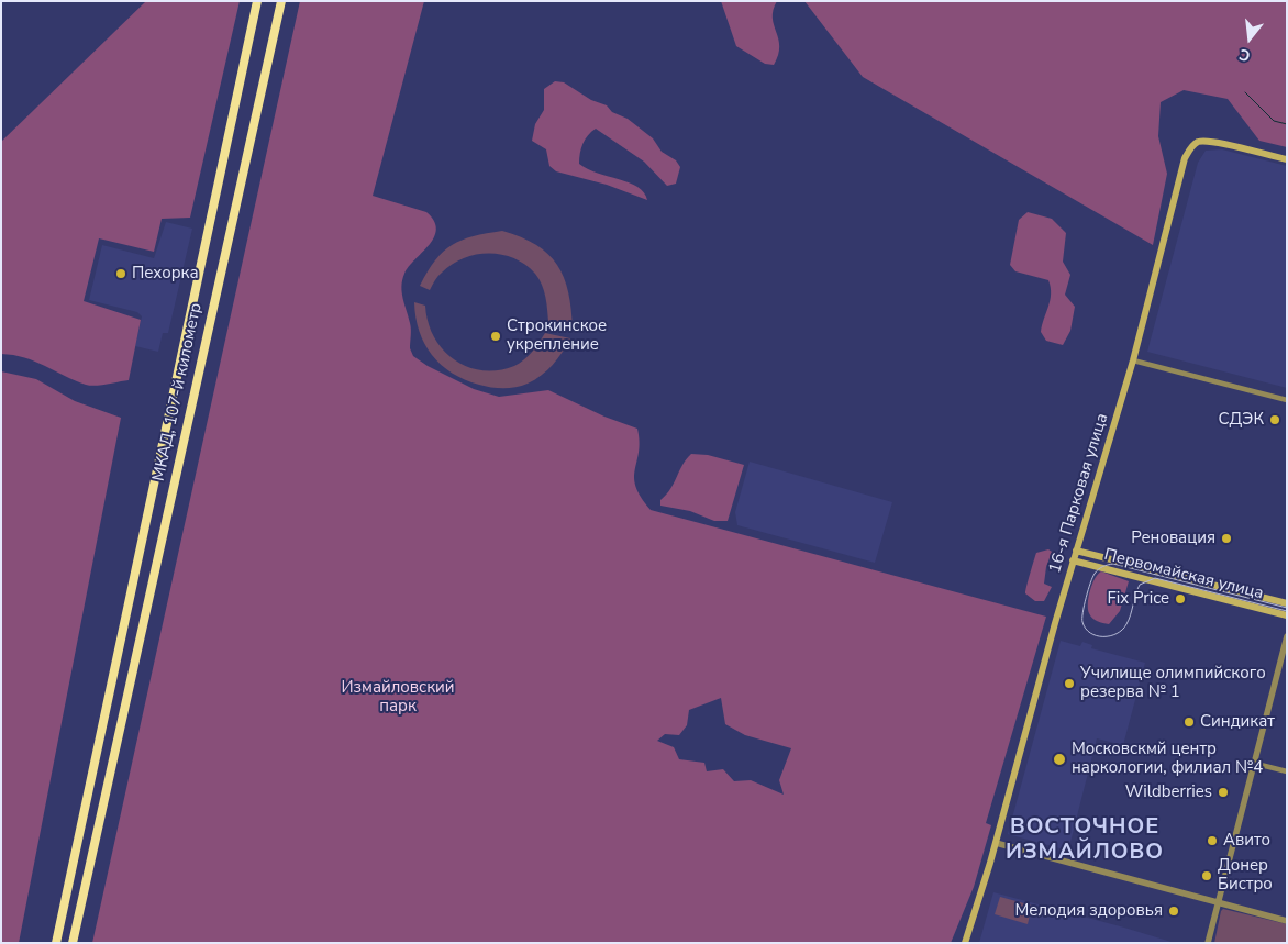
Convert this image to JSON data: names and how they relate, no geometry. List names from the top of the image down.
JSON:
{
  "streets": {
    "highway": ["МКАД, 107-й километр"],
    "main road": ["16-я Парковая улица", "Первомайская улица"]
  },
  "crossings": [
    ["16-я Парковая улица", "Первомайская улица"]
  ],
  "districts": ["ВОСТОЧНОЕ ИЗМАЙЛОВО"],
  "parks": ["Измайловский парк"],
  "places": [
    "Пехорка",
    "Строкинское укрепление",
    "СДЭК",
    "Реновация",
    "Fix Price",
    "Училище олимпийского резерва № 1",
    "Синдикат",
    "Московскмй центр наркологии, филиал №4",
    "Wildberries",
    "Авито",
    "Донер Бистро",
    "Мелодия здоровья"
  ],
  "north": "bottom"
}
